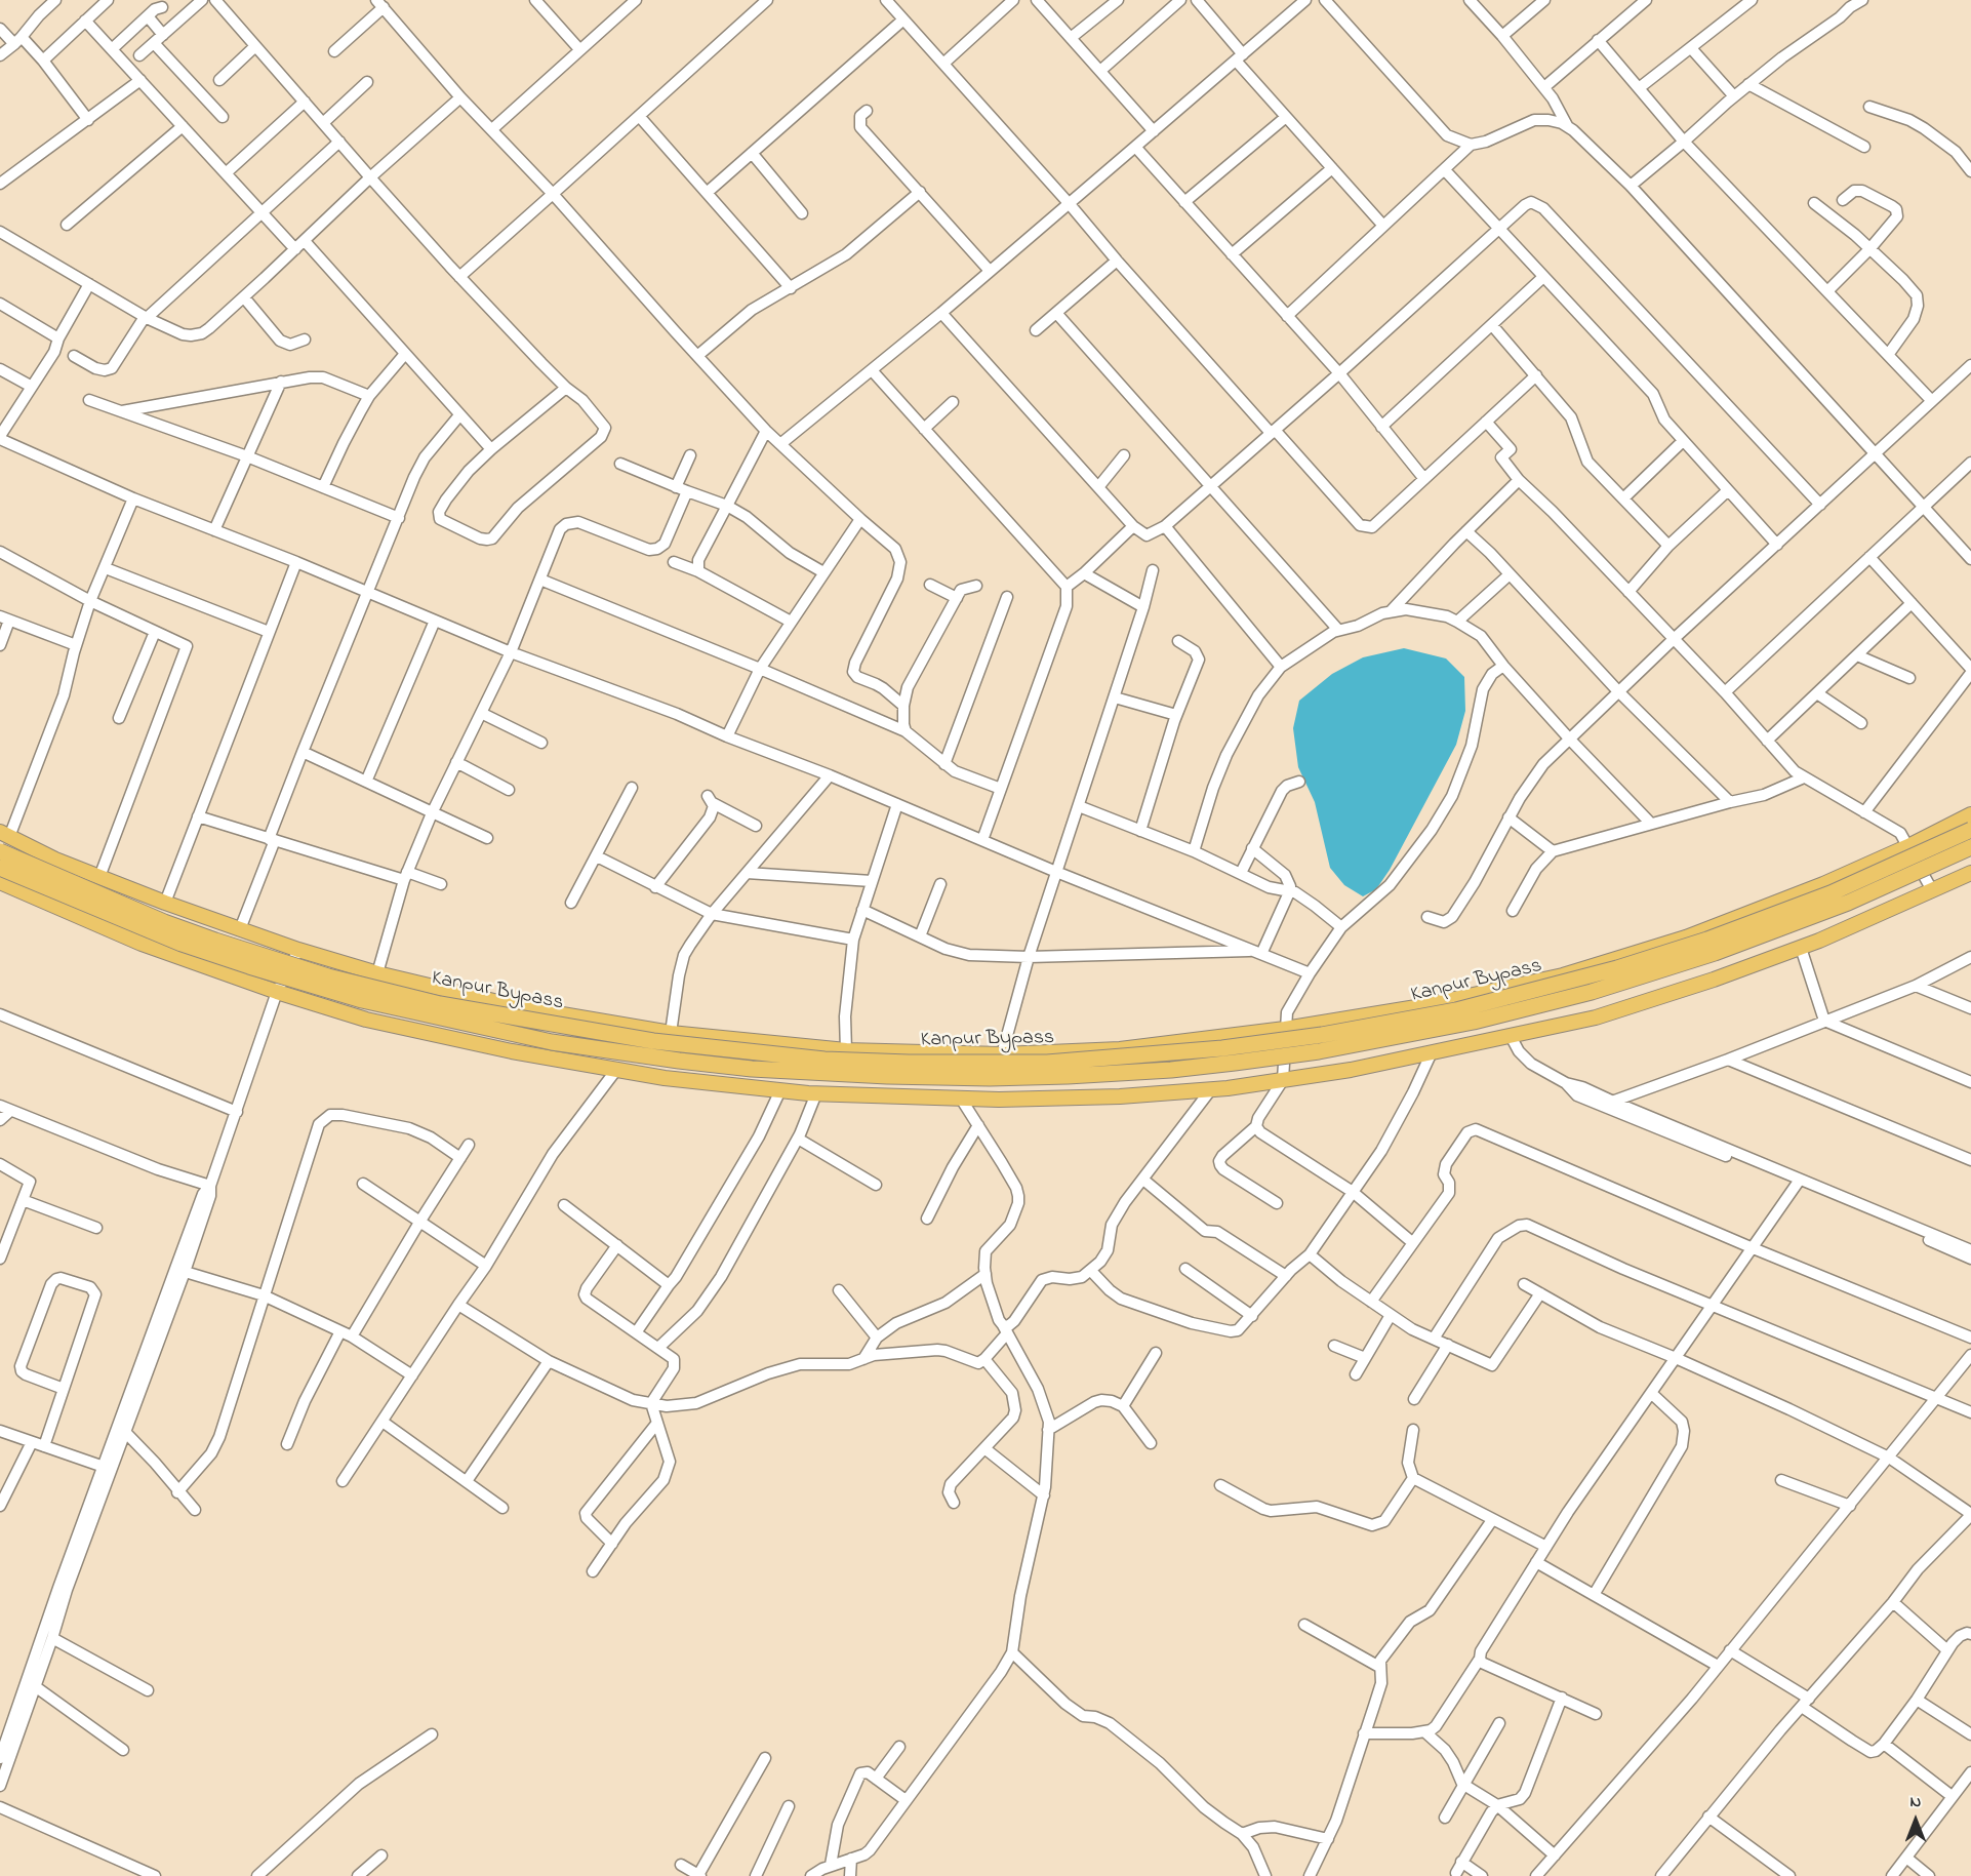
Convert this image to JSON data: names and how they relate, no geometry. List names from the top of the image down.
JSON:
{
  "streets": {
    "highway": ["Kanpur Bypass"]
  },
  "north": "top"
}
